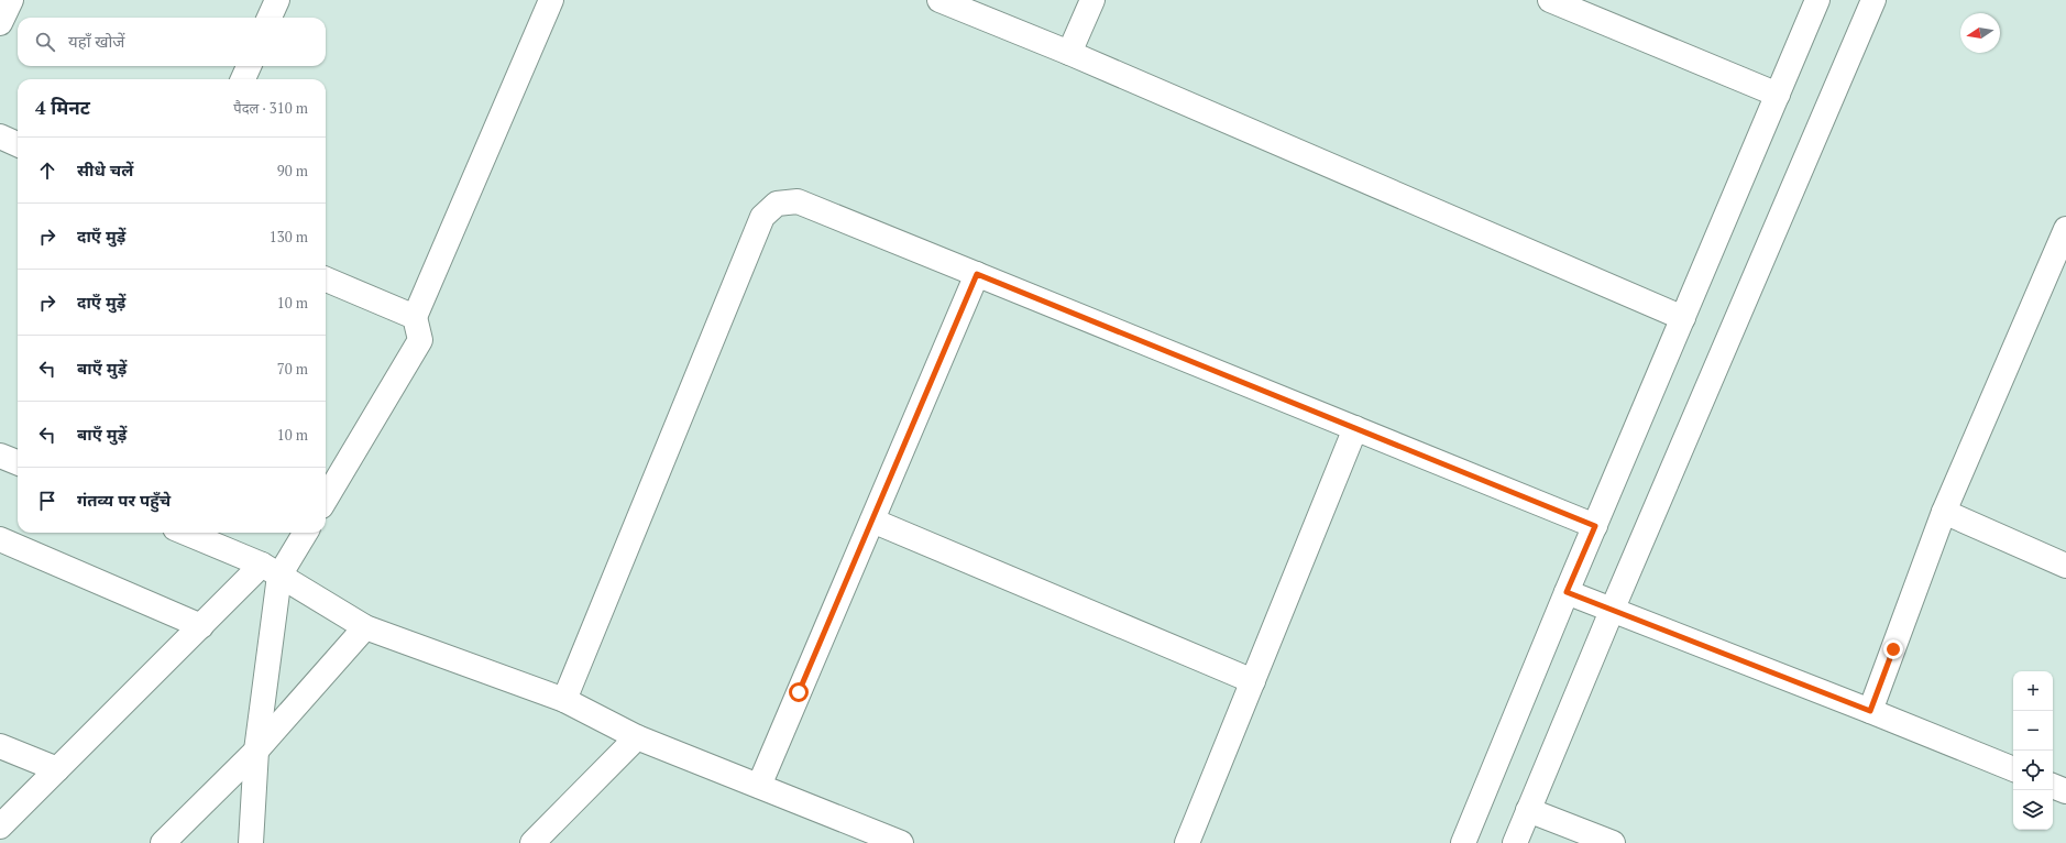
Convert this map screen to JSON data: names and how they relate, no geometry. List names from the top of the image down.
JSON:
{
  "north": "left",
  "page": {
    "search": "यहाँ खोजें",
    "heading": ["4 मिनट", "पैदल · 310 m"],
    "list": [
      ["सीधे चलें", "90 m"],
      ["दाएँ मुड़ें", "130 m"],
      ["दाएँ मुड़ें", "10 m"],
      ["बाएँ मुड़ें", "70 m"],
      ["बाएँ मुड़ें", "10 m"],
      "गंतव्य पर पहुँचे"
    ],
    "map_buttons": ["+", "−"]
  }
}
